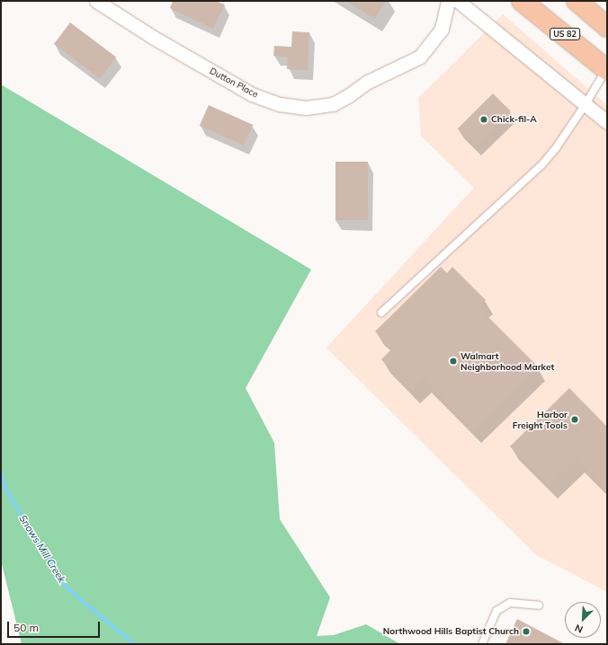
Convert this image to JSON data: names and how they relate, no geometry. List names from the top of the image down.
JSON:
{
  "streets": {
    "highway": ["US 82"],
    "street": ["Dutton Place"]
  },
  "water": ["Snows Mill Creek"],
  "places": [
    "Chick-fil-A",
    "Walmart Neighborhood Market",
    "Harbor Freight Tools",
    "Northwood Hills Baptist Church"
  ],
  "scale_bar": "50 m",
  "north": "bottom left"
}
